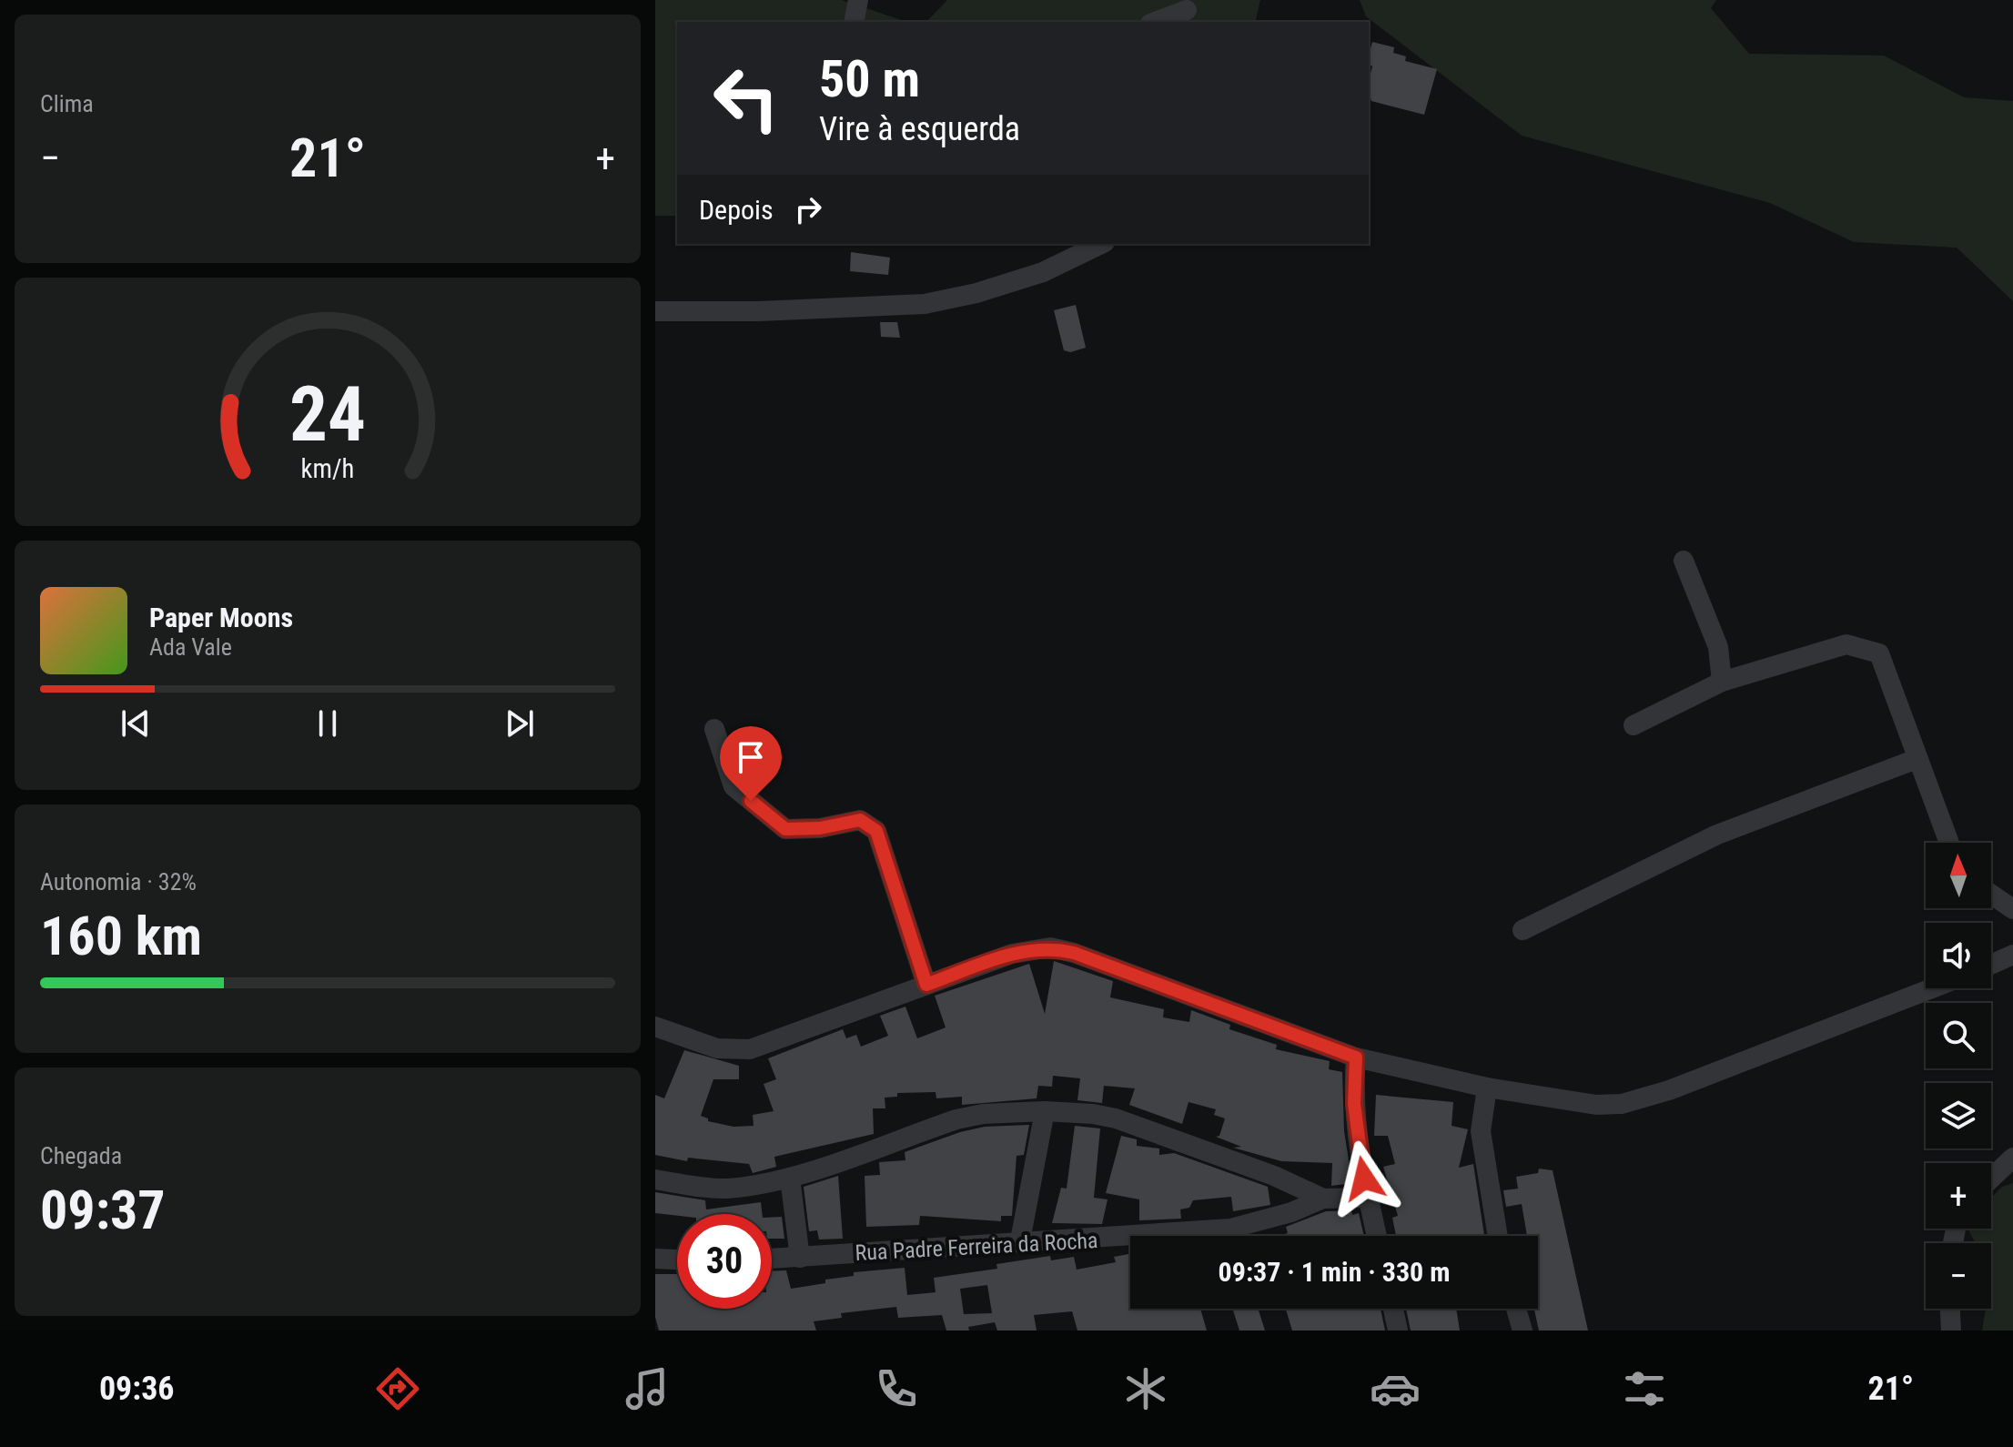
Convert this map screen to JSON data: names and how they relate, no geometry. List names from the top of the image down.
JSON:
{
  "streets": {
    "street": ["Rua Padre Ferreira da Rocha"]
  },
  "north": "top",
  "page": {
    "tile": [
      "Clima",
      ["Autonomia · 32%", "160 km"],
      ["Chegada", "09:37"]
    ],
    "turn": ["50 m", "Vire à esquerda"],
    "heat": ["−", "21°", "+"],
    "then": "Depois",
    "song": ["Paper Moons", "Ada Vale"],
    "map_buttons": ["+", "−"],
    "limit": "30",
    "trip": "09:37 · 1 min · 330 m",
    "tabs": ["09:36", "21°"],
    "gauge": ["24", "km/h"]
  }
}
